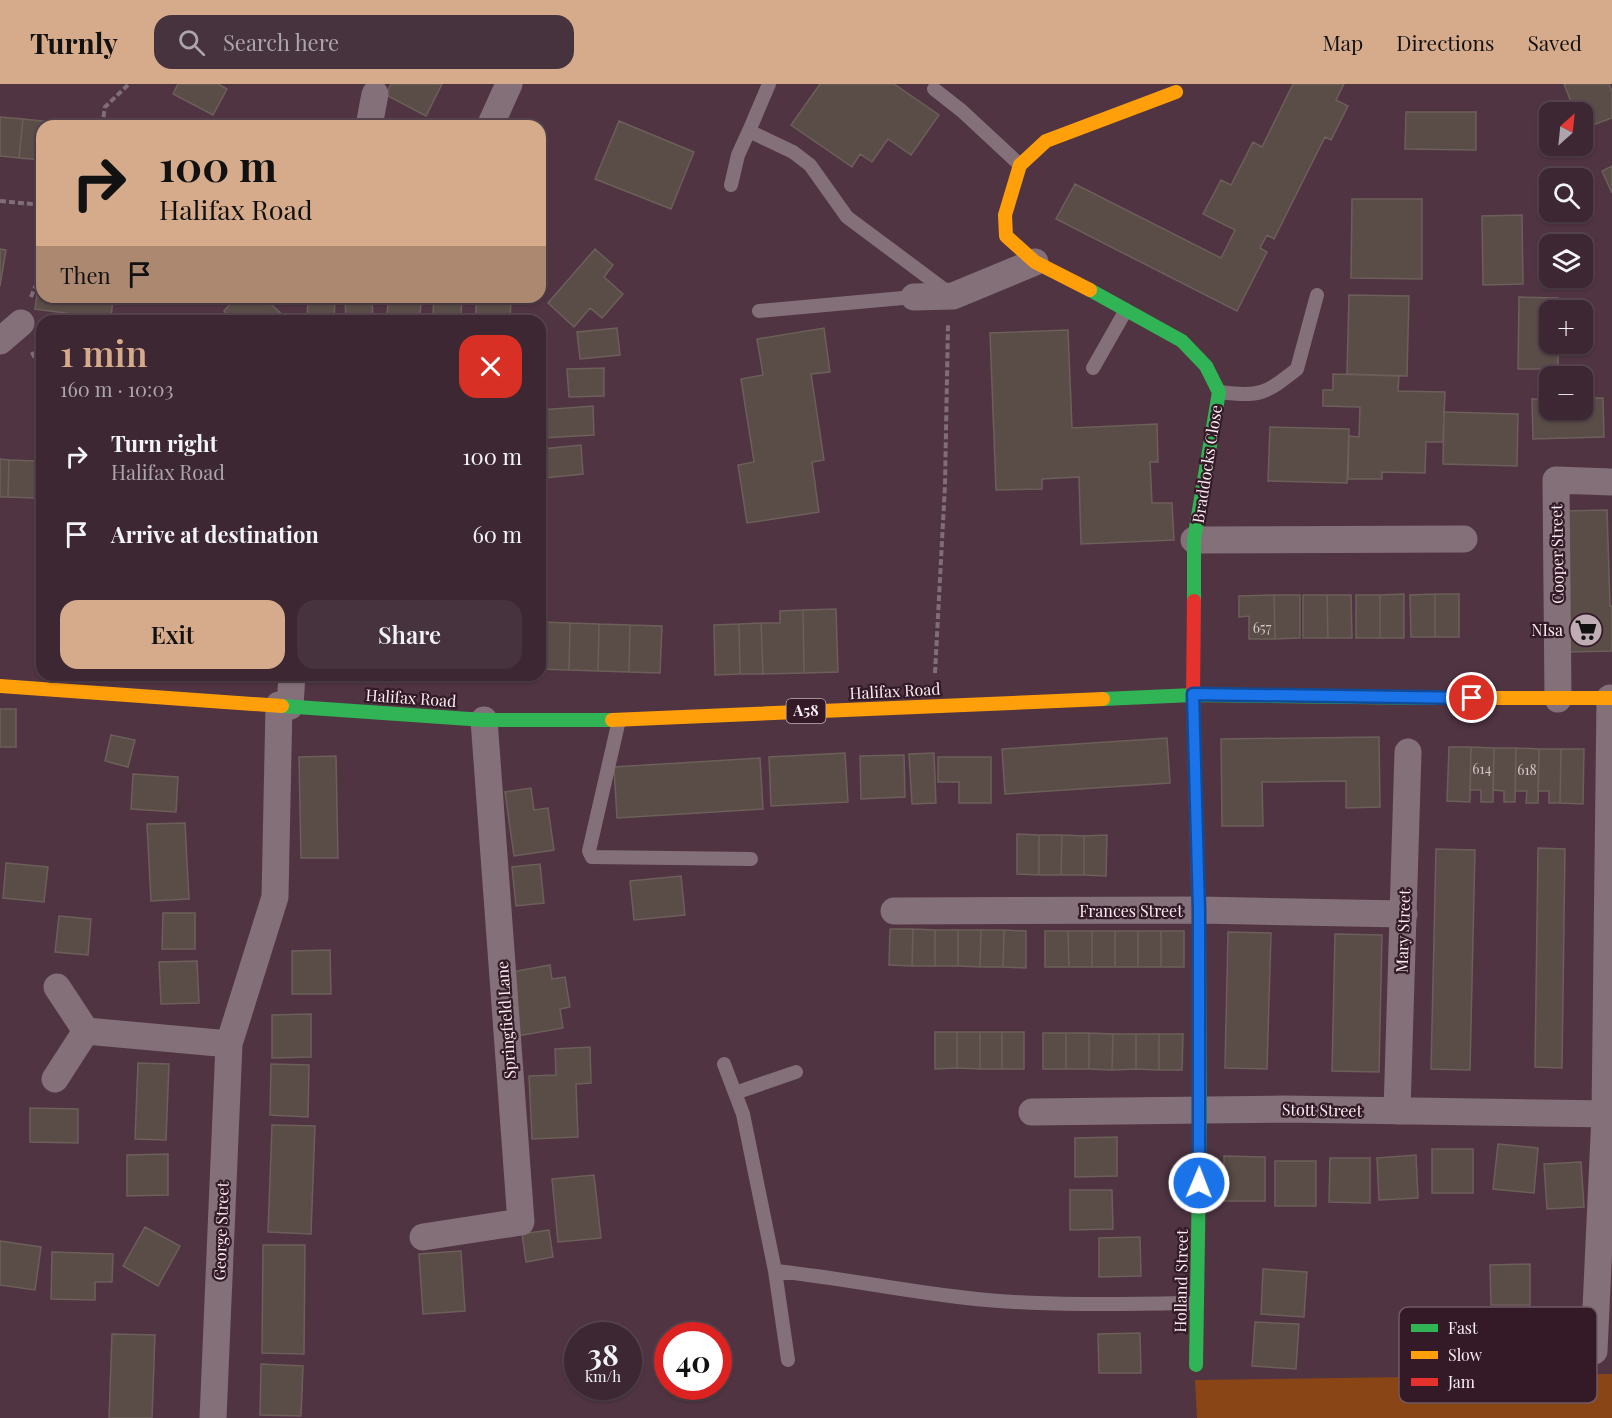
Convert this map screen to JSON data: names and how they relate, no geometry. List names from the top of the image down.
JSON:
{
  "streets": {
    "main road": [
      "Braddocks Close",
      "Halifax Road",
      "A58",
      "Holland Street"
    ],
    "street": [
      "Cooper Street",
      "Frances Street",
      "Mary Street",
      "Springfield Lane",
      "Stott Street",
      "George Street"
    ]
  },
  "crossings": [
    ["Braddocks Close", "Halifax Road"],
    ["Braddocks Close", "Holland Street"],
    ["Cooper Street", "Halifax Road"],
    ["Halifax Road", "Springfield Lane"],
    ["Halifax Road", "George Street"],
    ["Halifax Road", "Holland Street"],
    ["Frances Street", "Mary Street"],
    ["Frances Street", "Holland Street"],
    ["Mary Street", "Stott Street"],
    ["Stott Street", "Holland Street"]
  ],
  "places": {
    "supermarket": ["NIsa"]
  },
  "house_numbers": ["657", "614", "618"],
  "legend": ["Fast", "Slow", "Jam"],
  "north": "top right",
  "page": {
    "header": "Turnly",
    "search": "Search here",
    "nav": ["Map", "Directions", "Saved"],
    "map_buttons": ["+", "−"],
    "turn": ["100 m", "Halifax Road"],
    "then": "Then",
    "heading": ["1 min", "160 m · 10:03"],
    "list": [
      {
        "name": "Turn right",
        "note": "Halifax Road",
        "value": "100 m"
      },
      {
        "name": "Arrive at destination",
        "value": "60 m"
      }
    ],
    "buttons": ["Exit", "Share"],
    "speed": "38 km/h",
    "limit": "40"
  }
}
